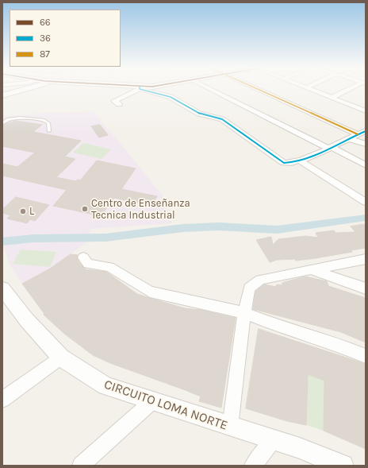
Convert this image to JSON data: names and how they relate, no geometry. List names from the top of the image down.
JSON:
{
  "streets": {
    "street": ["CIRCUITO LOMA NORTE"]
  },
  "places": ["Centro de Enseñanza Tecnica Industrial", "L"],
  "lines": ["transit line 36", "transit line 87"],
  "legend": ["66", "36", "87"]
}
